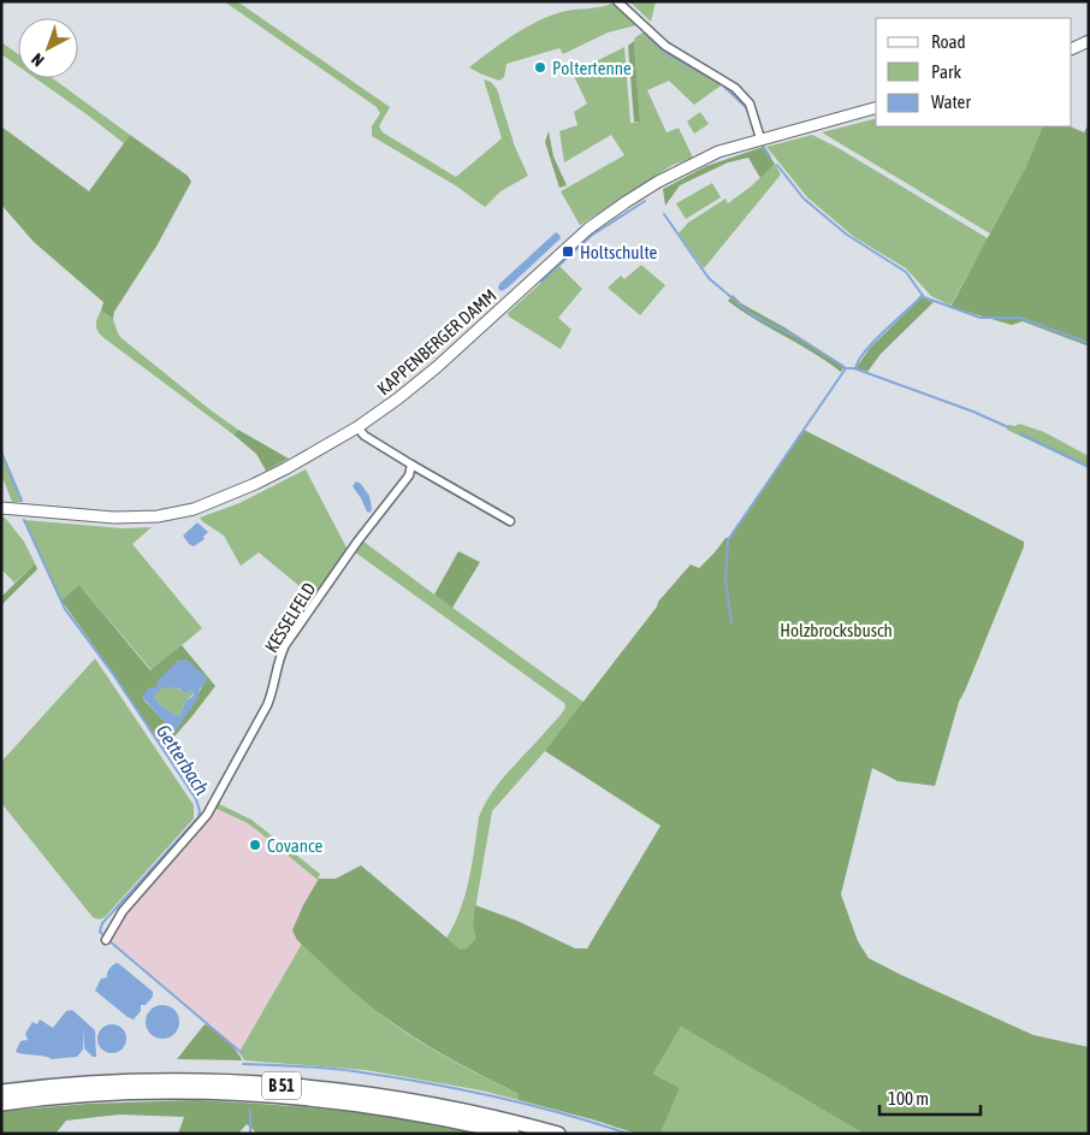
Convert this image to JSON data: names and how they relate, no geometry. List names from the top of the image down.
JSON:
{
  "streets": {
    "highway": ["B 51"],
    "main road": ["KAPPENBERGER DAMM"],
    "street": ["KESSELFELD"]
  },
  "water": ["Getterbach"],
  "parks": ["Holzbrocksbusch"],
  "places": {
    "other": ["Poltertenne", "Covance"],
    "transit": ["Holtschulte"]
  },
  "legend": ["Road", "Park", "Water"],
  "scale_bar": "100 m",
  "north": "bottom left"
}
